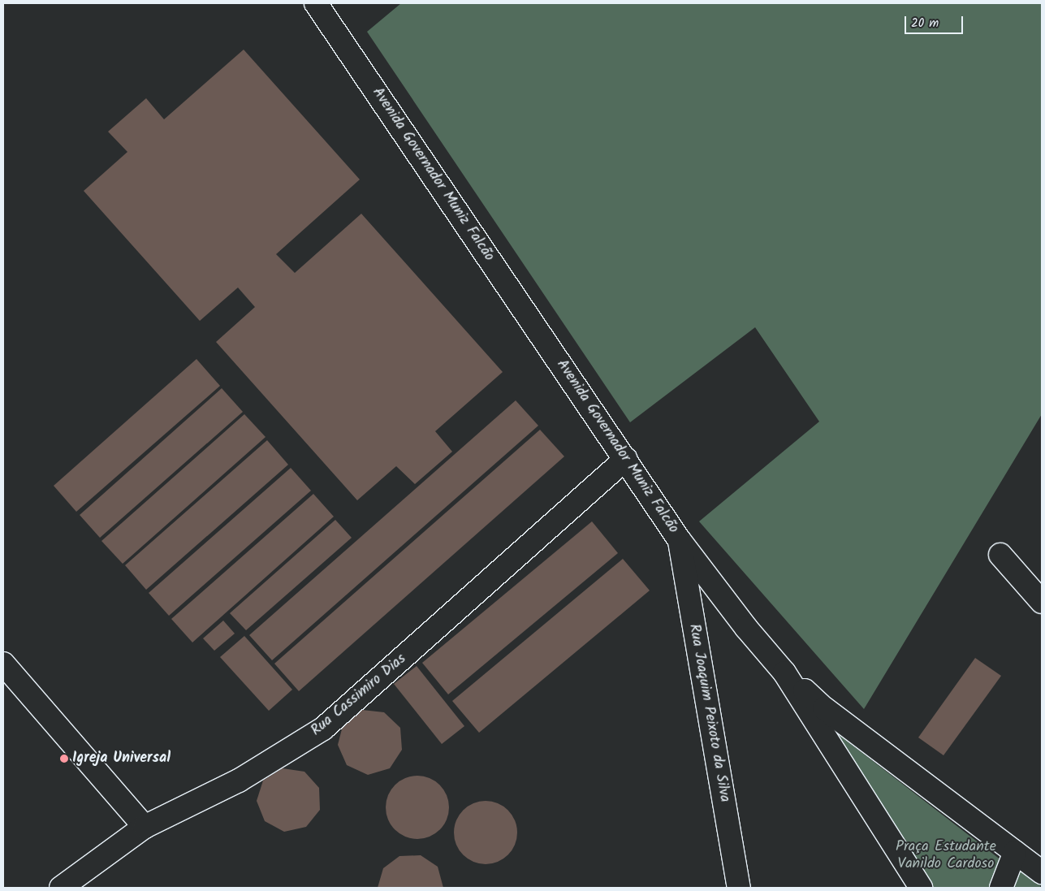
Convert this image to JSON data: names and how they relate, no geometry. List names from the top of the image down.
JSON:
{
  "streets": {
    "street": ["Avenida Governador Muniz Falcão", "Rua Cassimiro Dias", "Rua Joaquim Peixoto da Silva"]
  },
  "crossings": [
    ["Avenida Governador Muniz Falcão", "Rua Cassimiro Dias"],
    ["Avenida Governador Muniz Falcão", "Rua Joaquim Peixoto da Silva"]
  ],
  "parks": ["Praça Estudante Vanildo Cardoso"],
  "places": ["Igreja Universal"],
  "scale_bar": "20 m"
}
